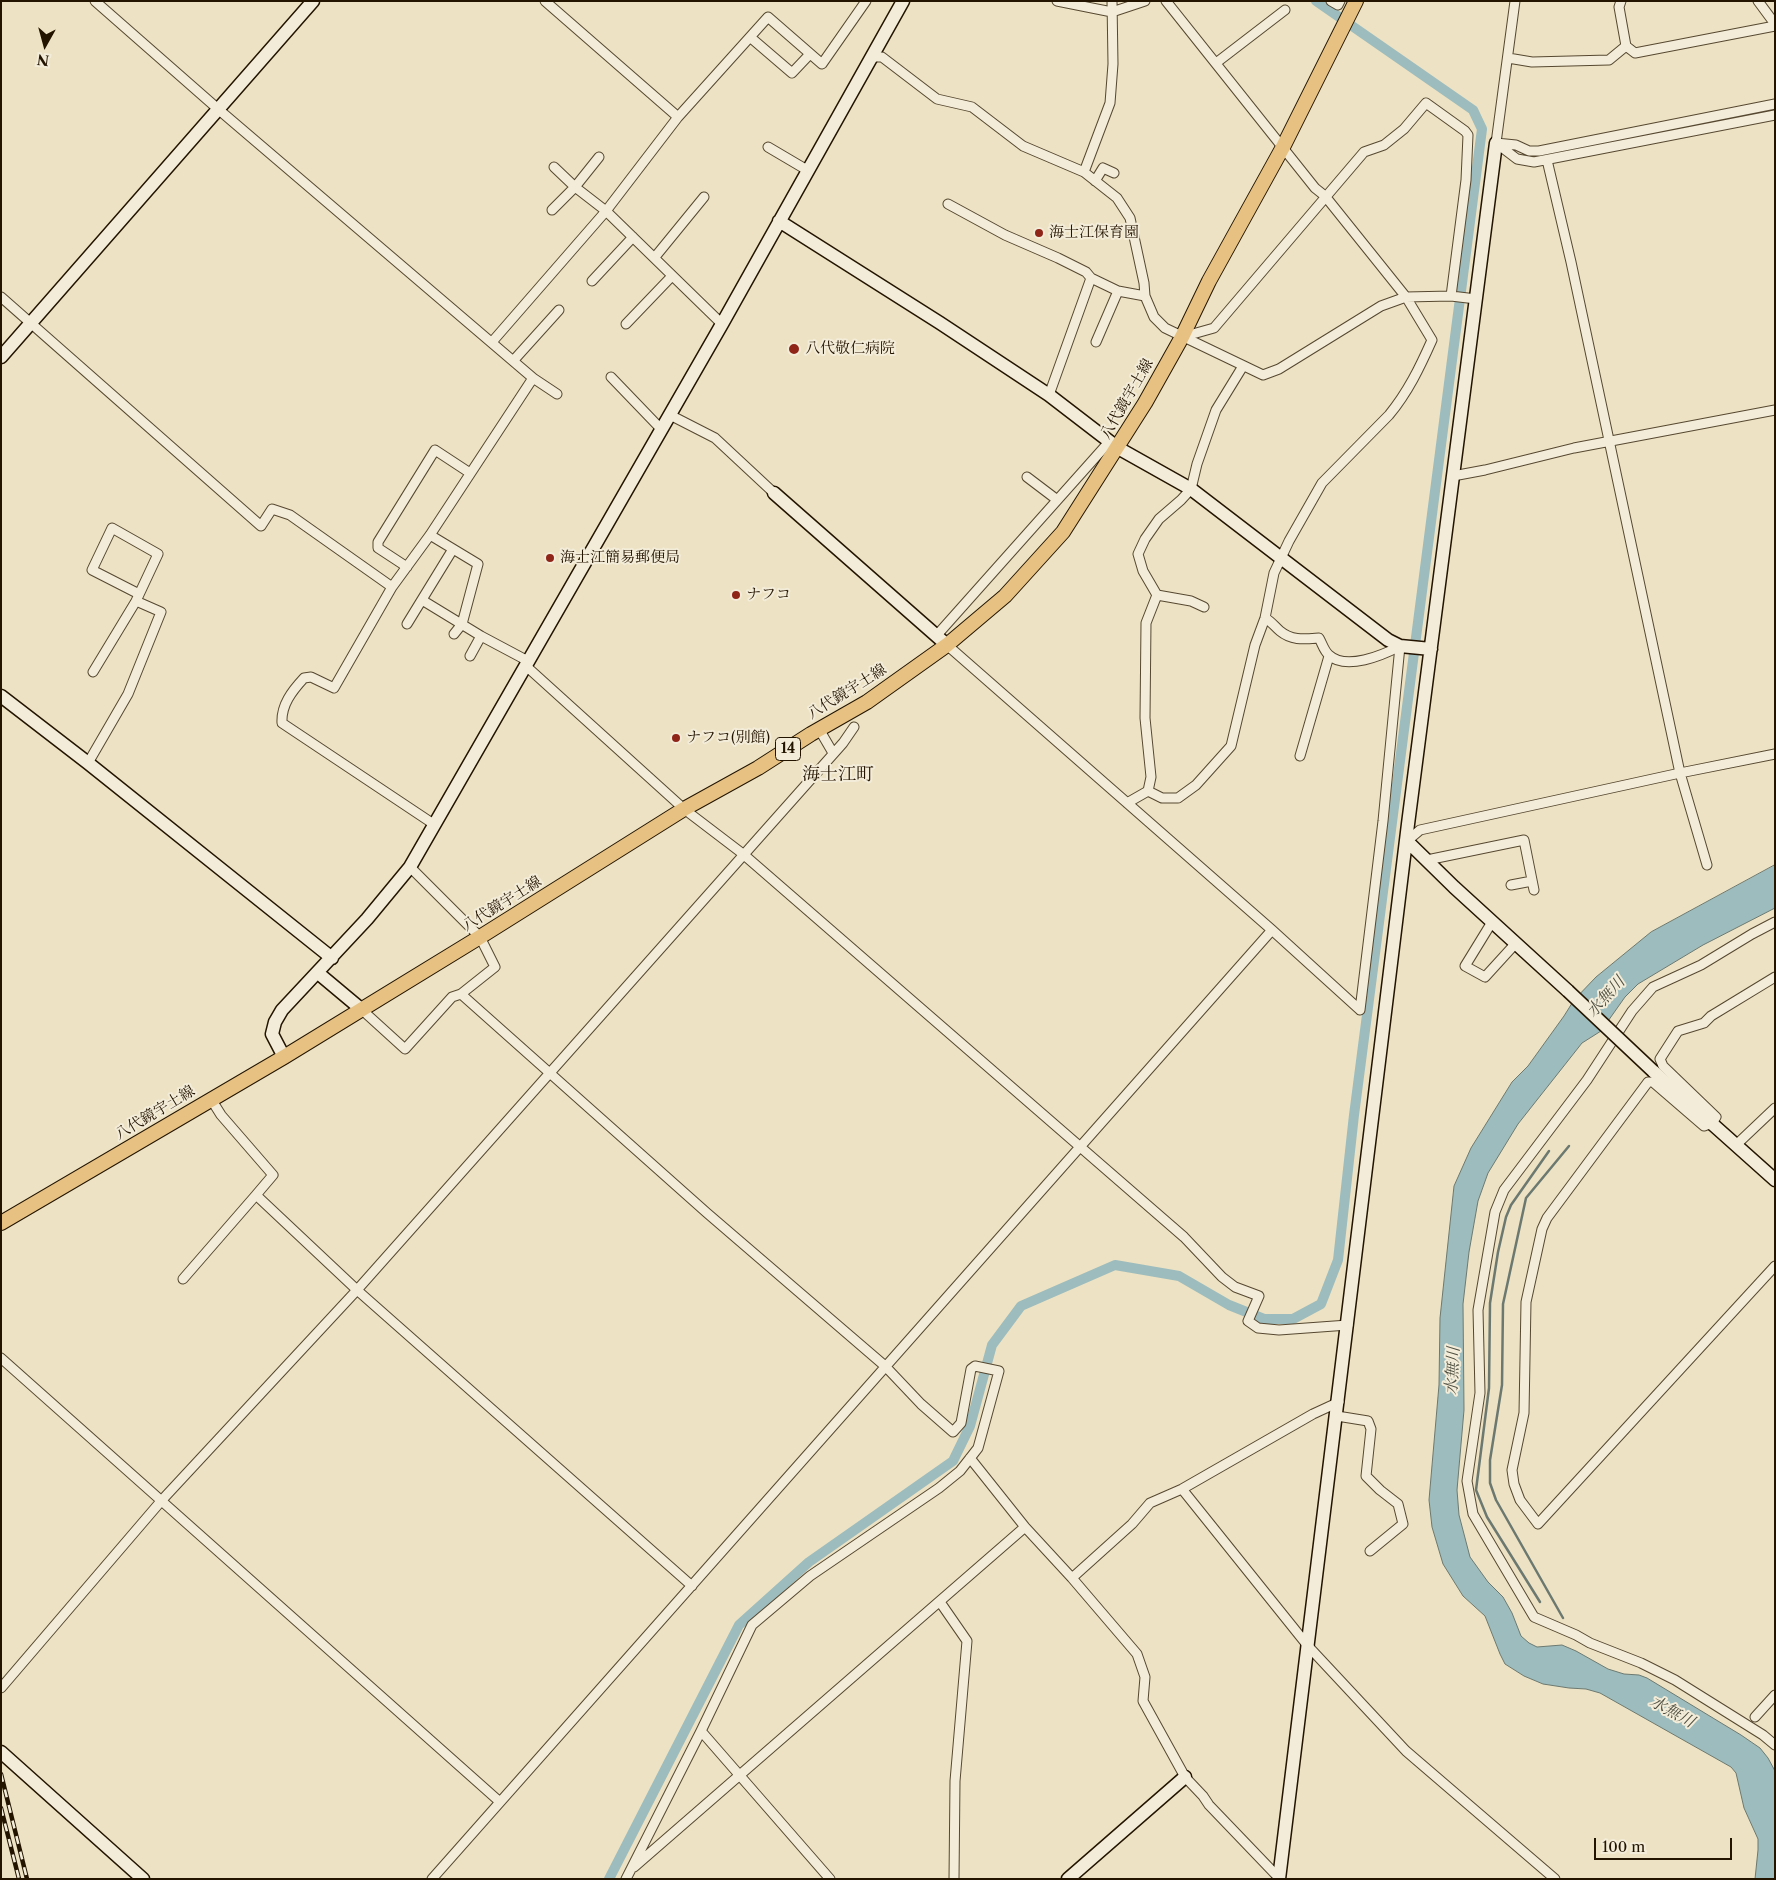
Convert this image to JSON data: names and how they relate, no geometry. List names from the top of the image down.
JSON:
{
  "streets": {
    "main road": ["八代鏡宇土線", "14"]
  },
  "districts": ["海士江町"],
  "water": ["水無川"],
  "places": [
    "海士江保育園",
    "八代敬仁病院",
    "海士江簡易郵便局",
    "ナフコ",
    "ナフコ(別館)"
  ],
  "scale_bar": "100 m",
  "north": "bottom"
}
